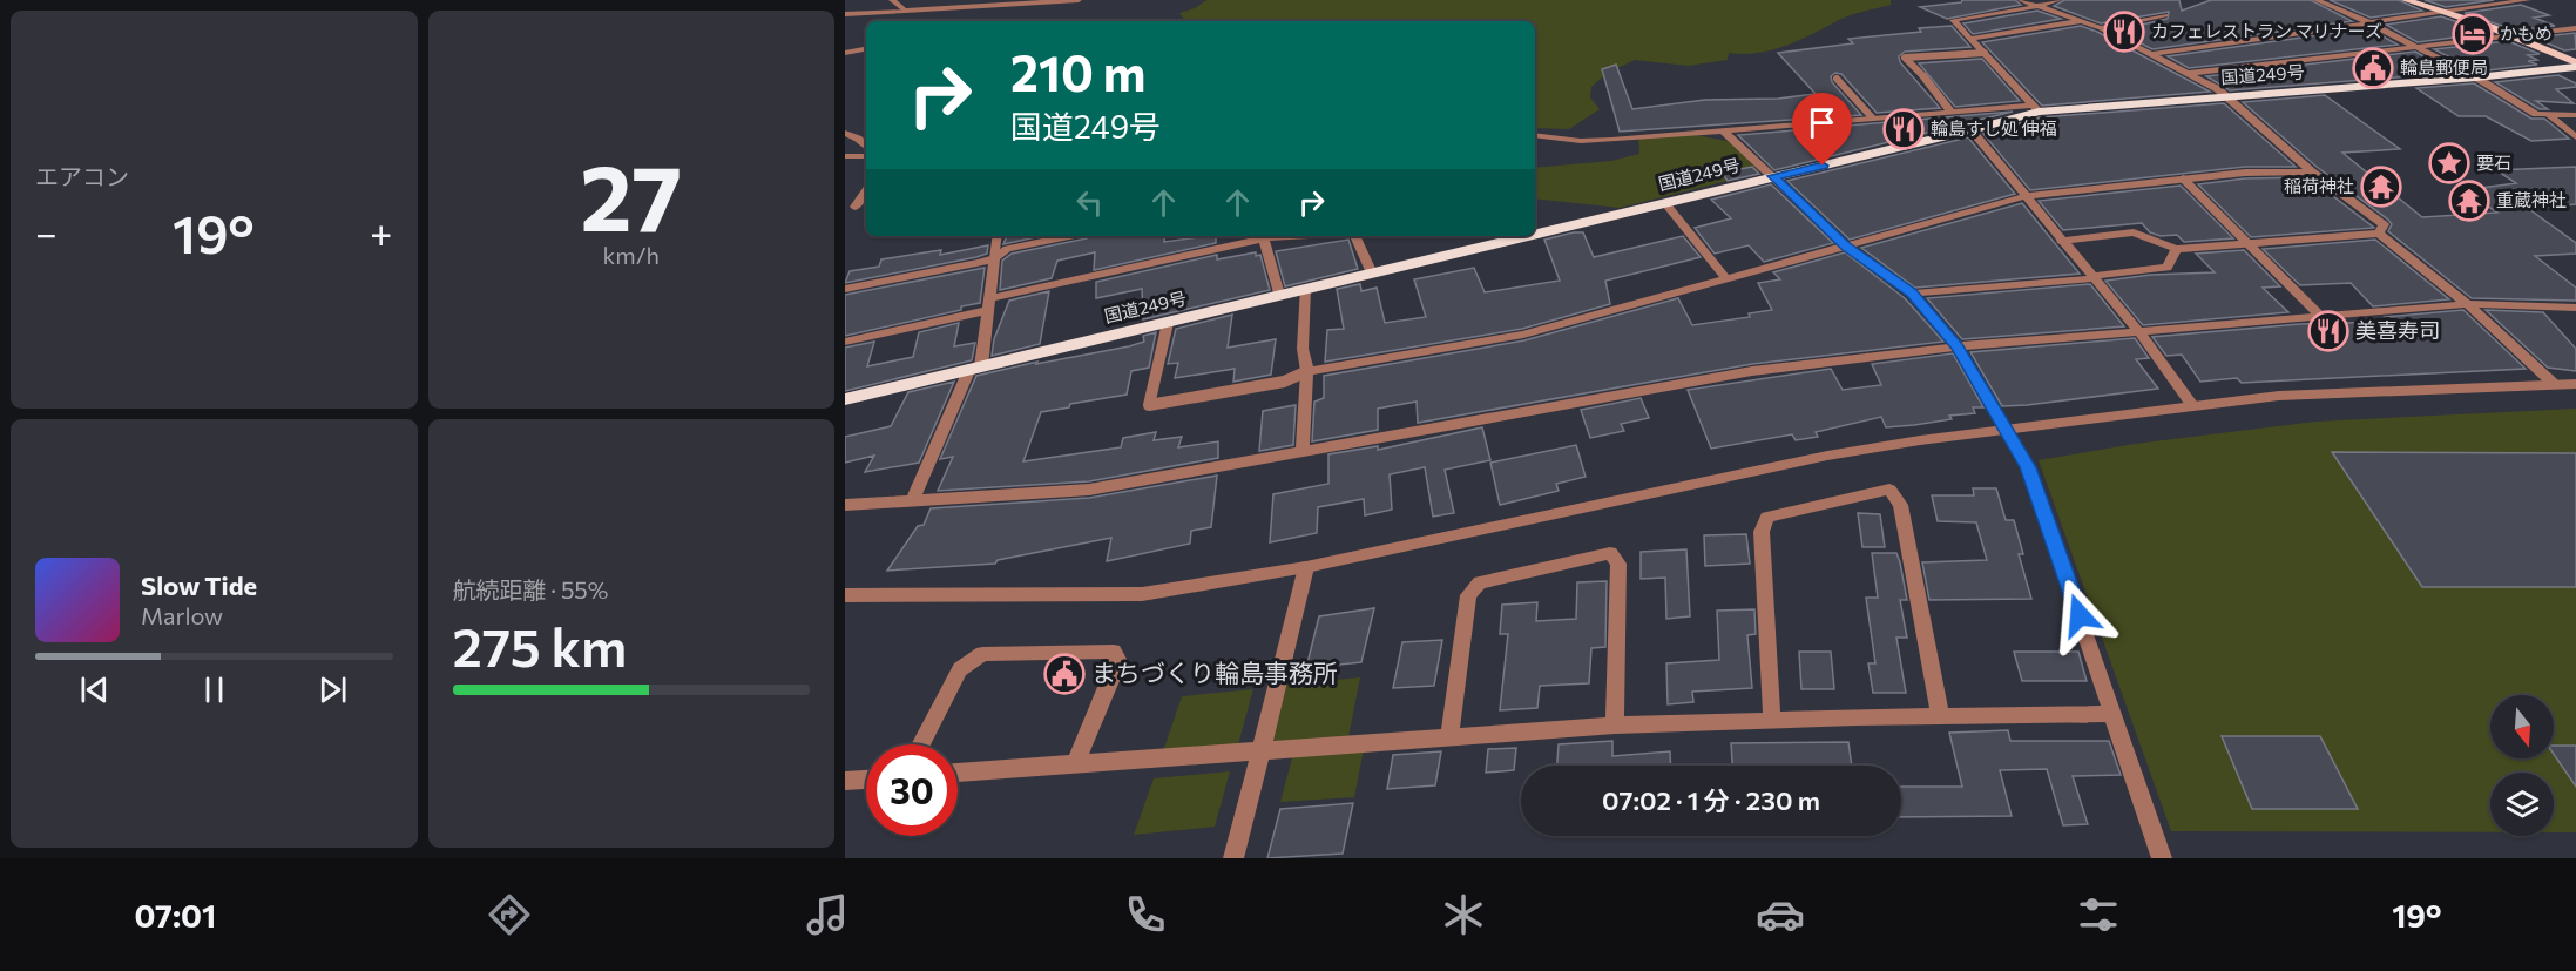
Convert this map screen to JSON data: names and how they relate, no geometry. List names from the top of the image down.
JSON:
{
  "streets": {
    "highway": ["国道249号"]
  },
  "places": {
    "restaurant": ["カフェレストラン マリナーズ", "輪島すし処 伸福", "美喜寿司"],
    "hotel": ["かもめ"],
    "public building": ["輪島郵便局", "まちづくり輪島事務所"],
    "place": ["要石"],
    "temple": ["稲荷神社", "重蔵神社"]
  },
  "north": "bottom",
  "page": {
    "tile": [
      "エアコン",
      ["27", "km/h"],
      ["航続距離 · 55%", "275 km"]
    ],
    "turn": ["210 m", "国道249号"],
    "heat": ["−", "19°", "+"],
    "song": ["Slow Tide", "Marlow"],
    "limit": "30",
    "trip": "07:02 · 1 分 · 230 m",
    "tabs": ["07:01", "19°"]
  }
}
